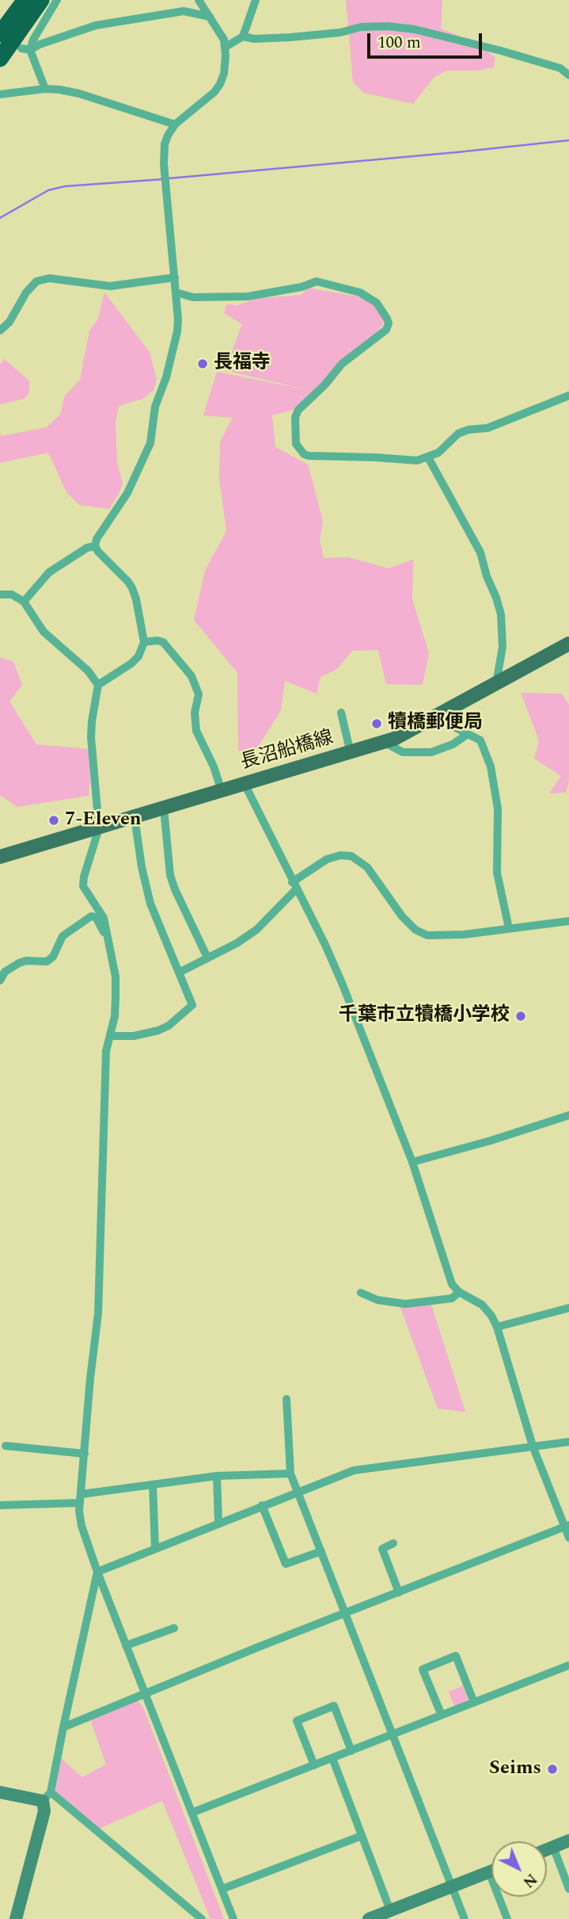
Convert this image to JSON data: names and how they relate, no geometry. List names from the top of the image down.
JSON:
{
  "streets": {
    "main road": ["長沼船橋線"]
  },
  "places": [
    "長福寺",
    "犢橋郵便局",
    "7-Eleven",
    "千葉市立犢橋小学校",
    "Seims"
  ],
  "scale_bar": "100 m",
  "north": "bottom right"
}
